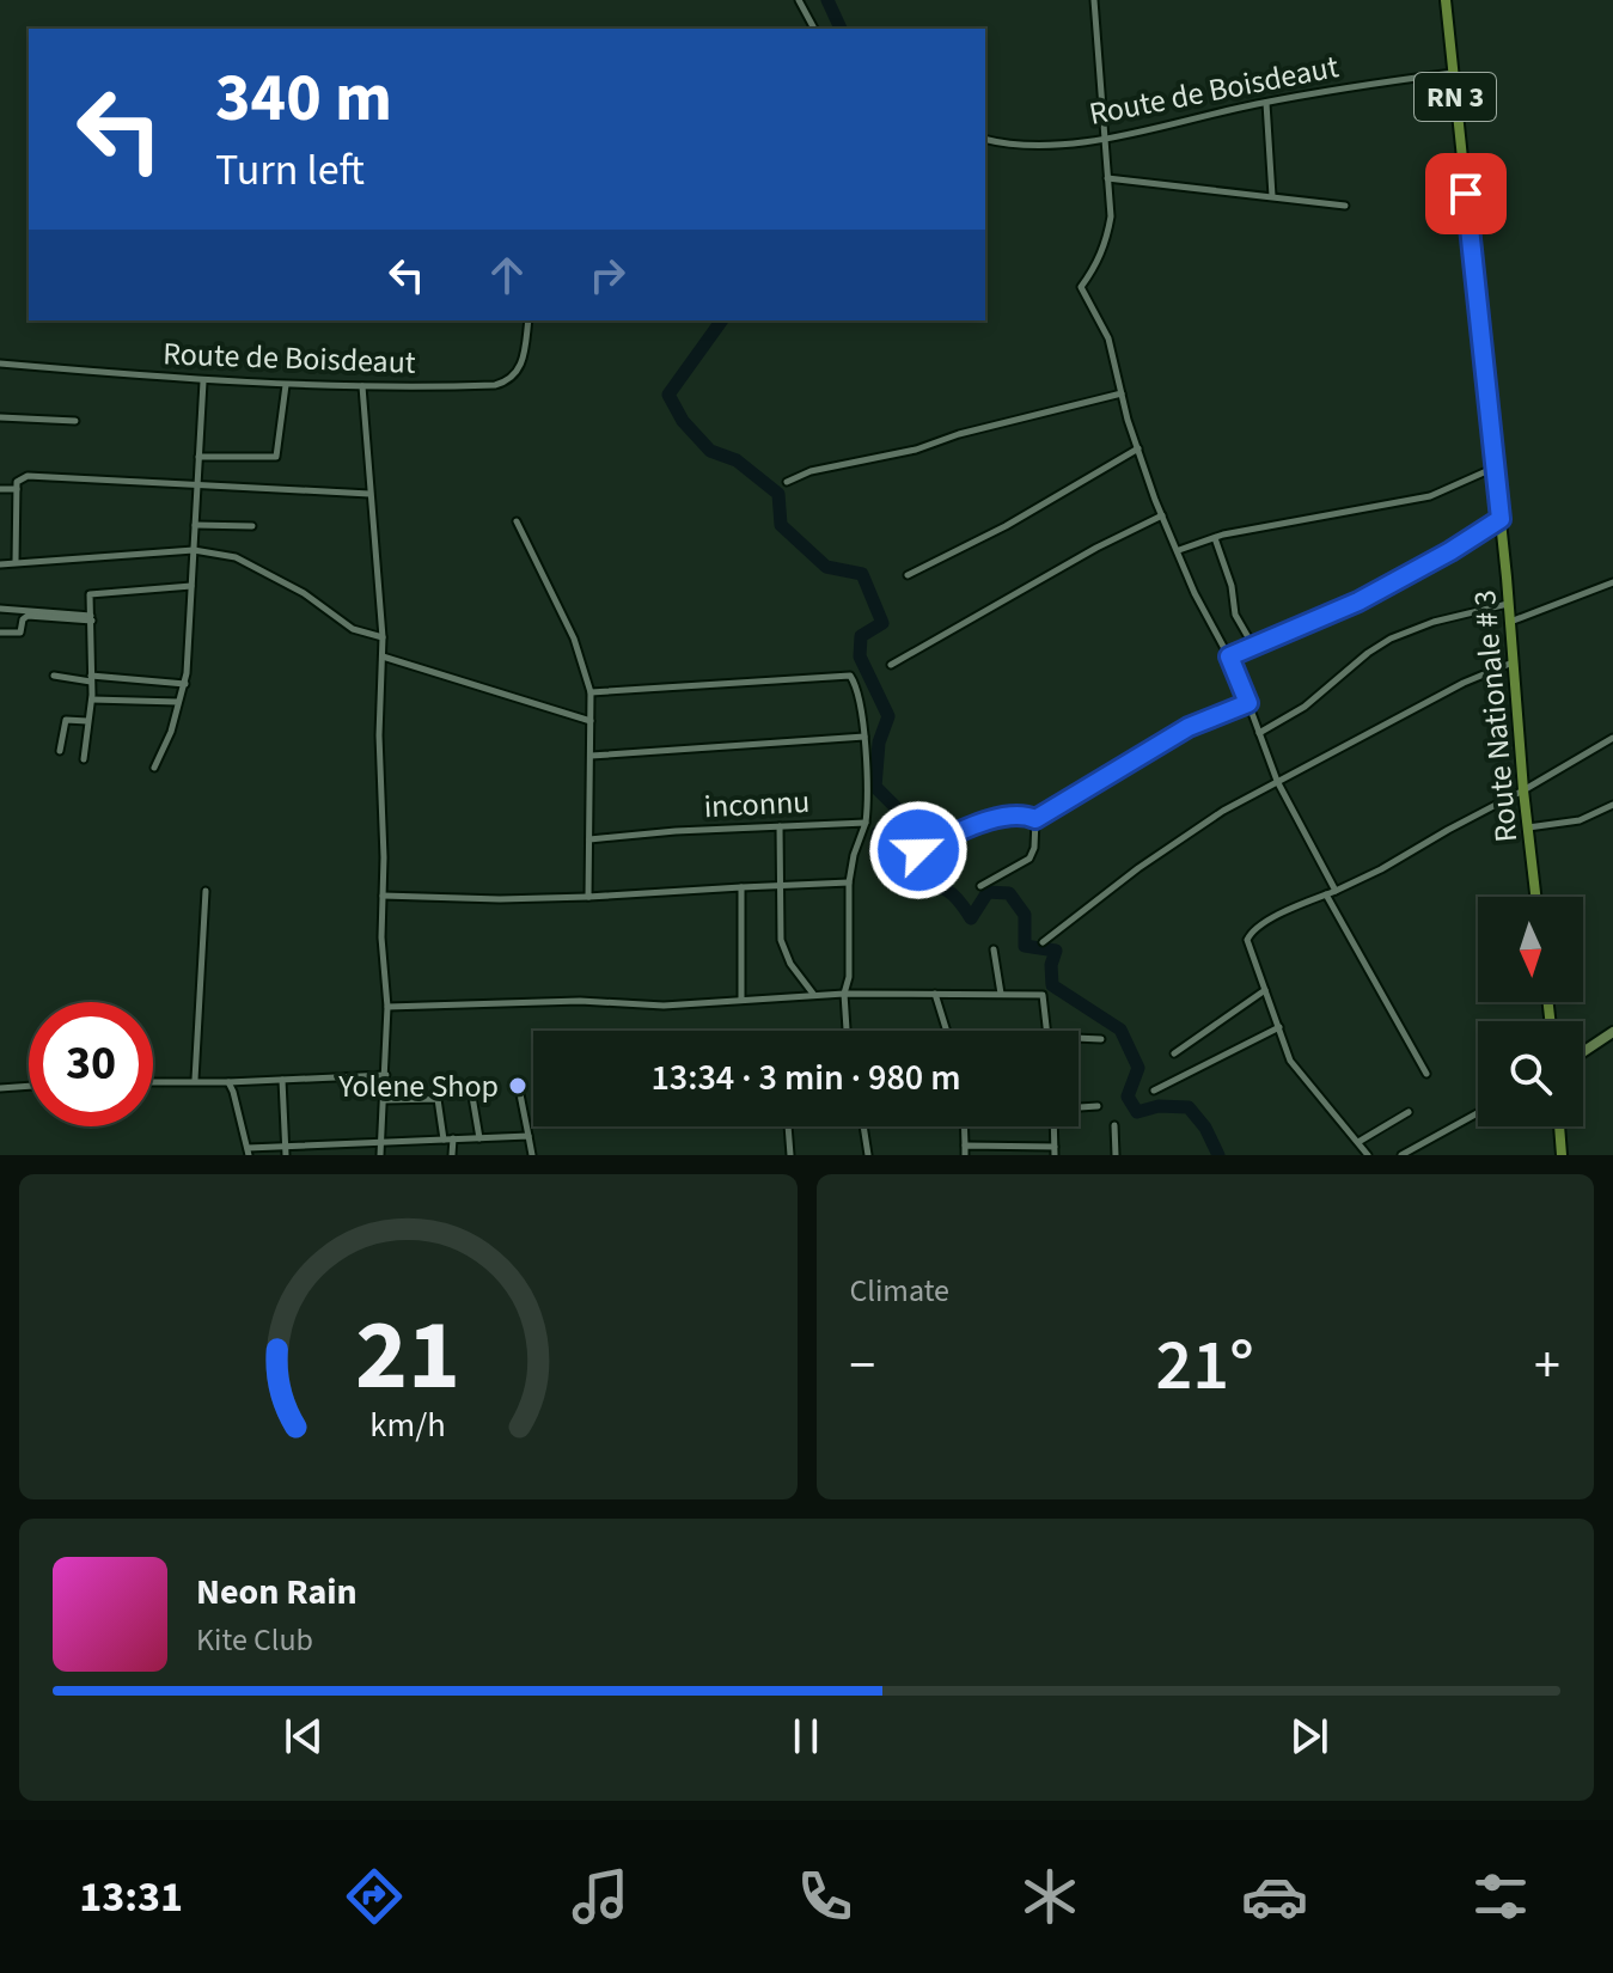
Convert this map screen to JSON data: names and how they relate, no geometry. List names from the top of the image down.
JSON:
{
  "streets": {
    "main road": ["RN 3", "Route Nationale # 3"],
    "street": ["Route de Boisdeaut", "inconnu"]
  },
  "crossings": [
    ["Route de Boisdeaut", "Route Nationale # 3"]
  ],
  "places": ["Yolene Shop"],
  "north": "bottom",
  "page": {
    "turn": ["340 m", "Turn left"],
    "limit": "30",
    "trip": "13:34 · 3 min · 980 m",
    "tile": "Climate",
    "heat": ["−", "21°", "+"],
    "song": ["Neon Rain", "Kite Club"],
    "tabs": "13:31",
    "gauge": ["21", "km/h"]
  }
}
